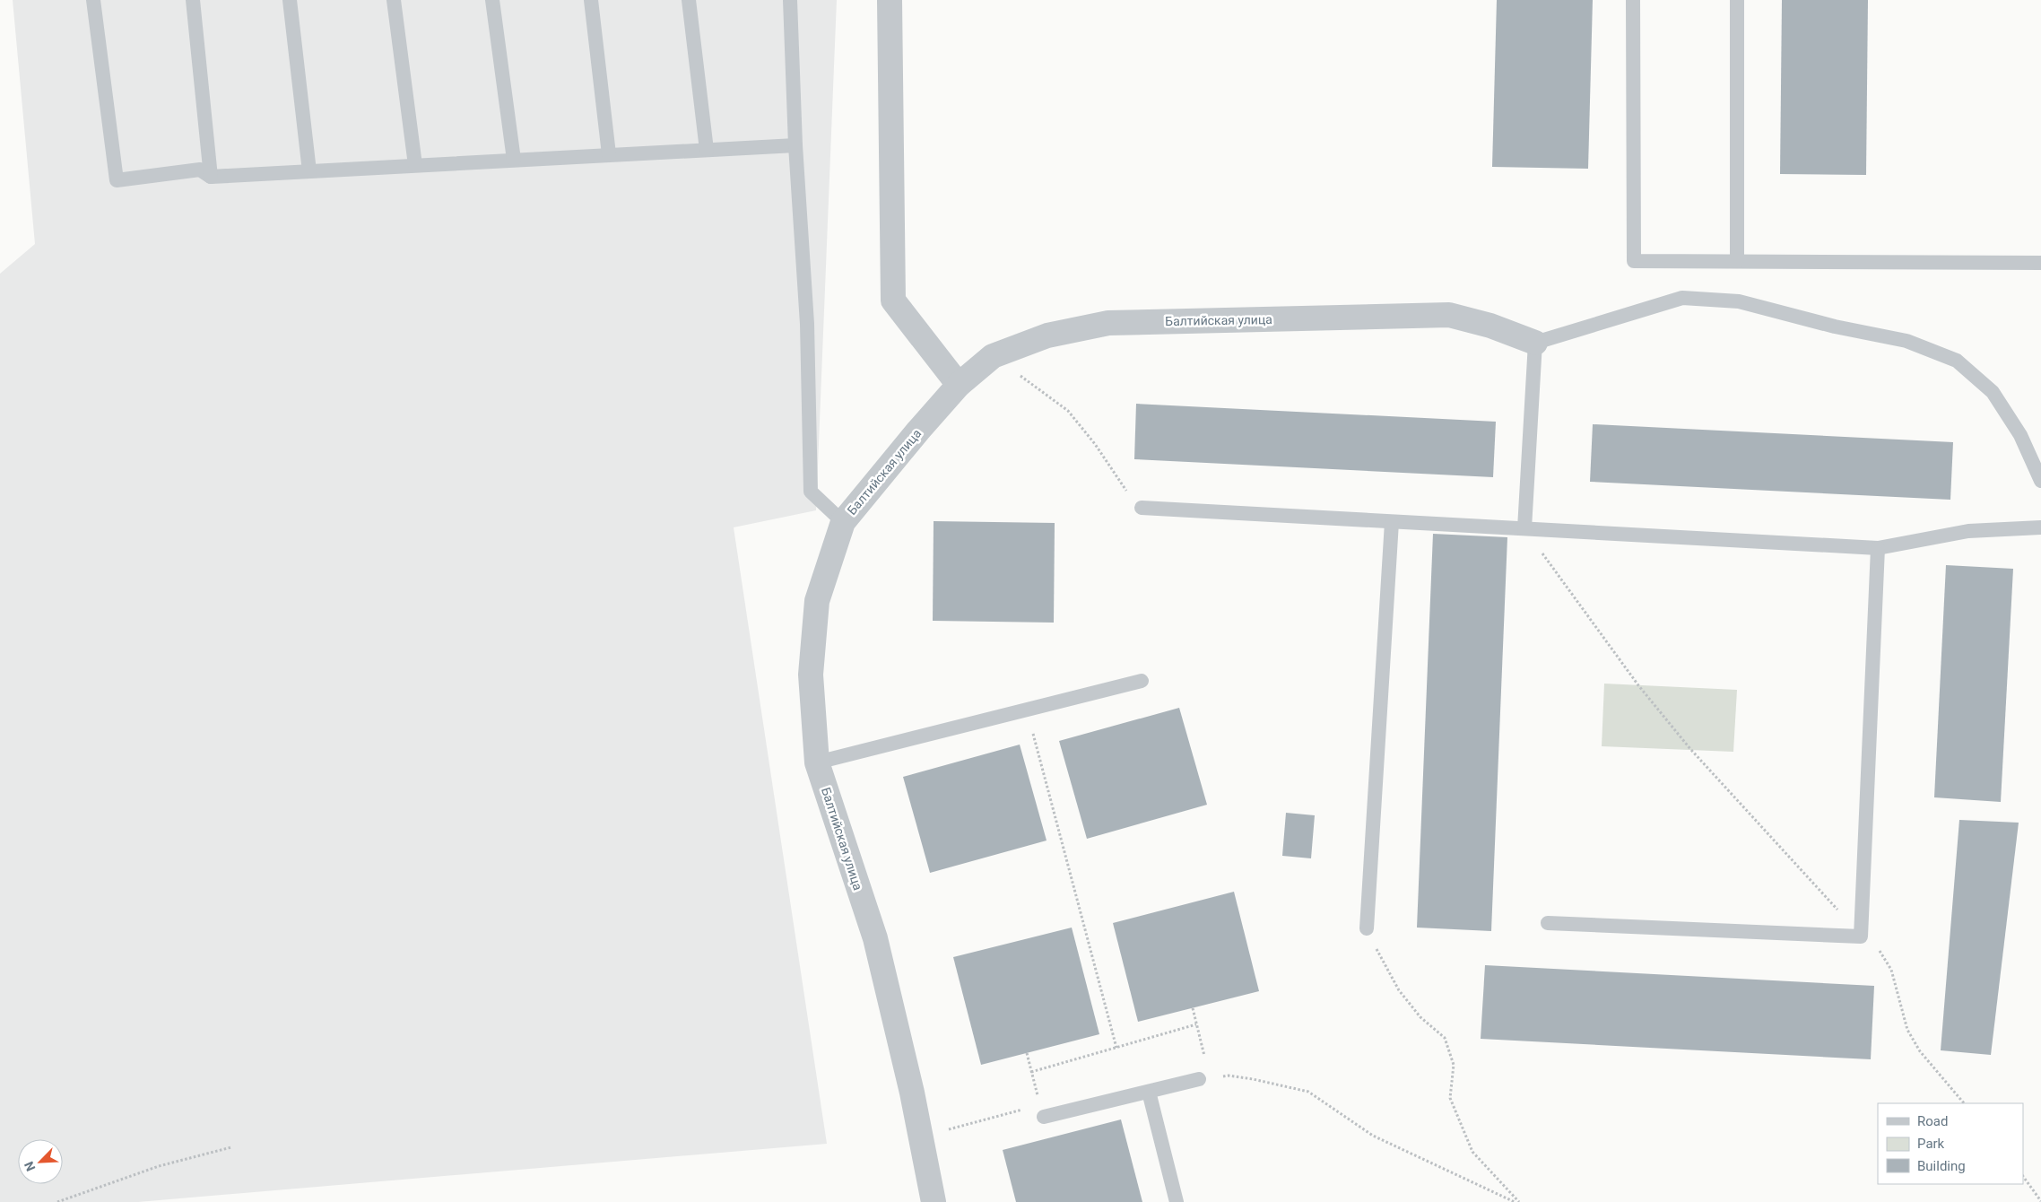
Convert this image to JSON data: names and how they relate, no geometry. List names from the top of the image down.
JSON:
{
  "streets": {
    "street": ["Балтийская улица"]
  },
  "legend": ["Road", "Park", "Building"],
  "north": "bottom left"
}
